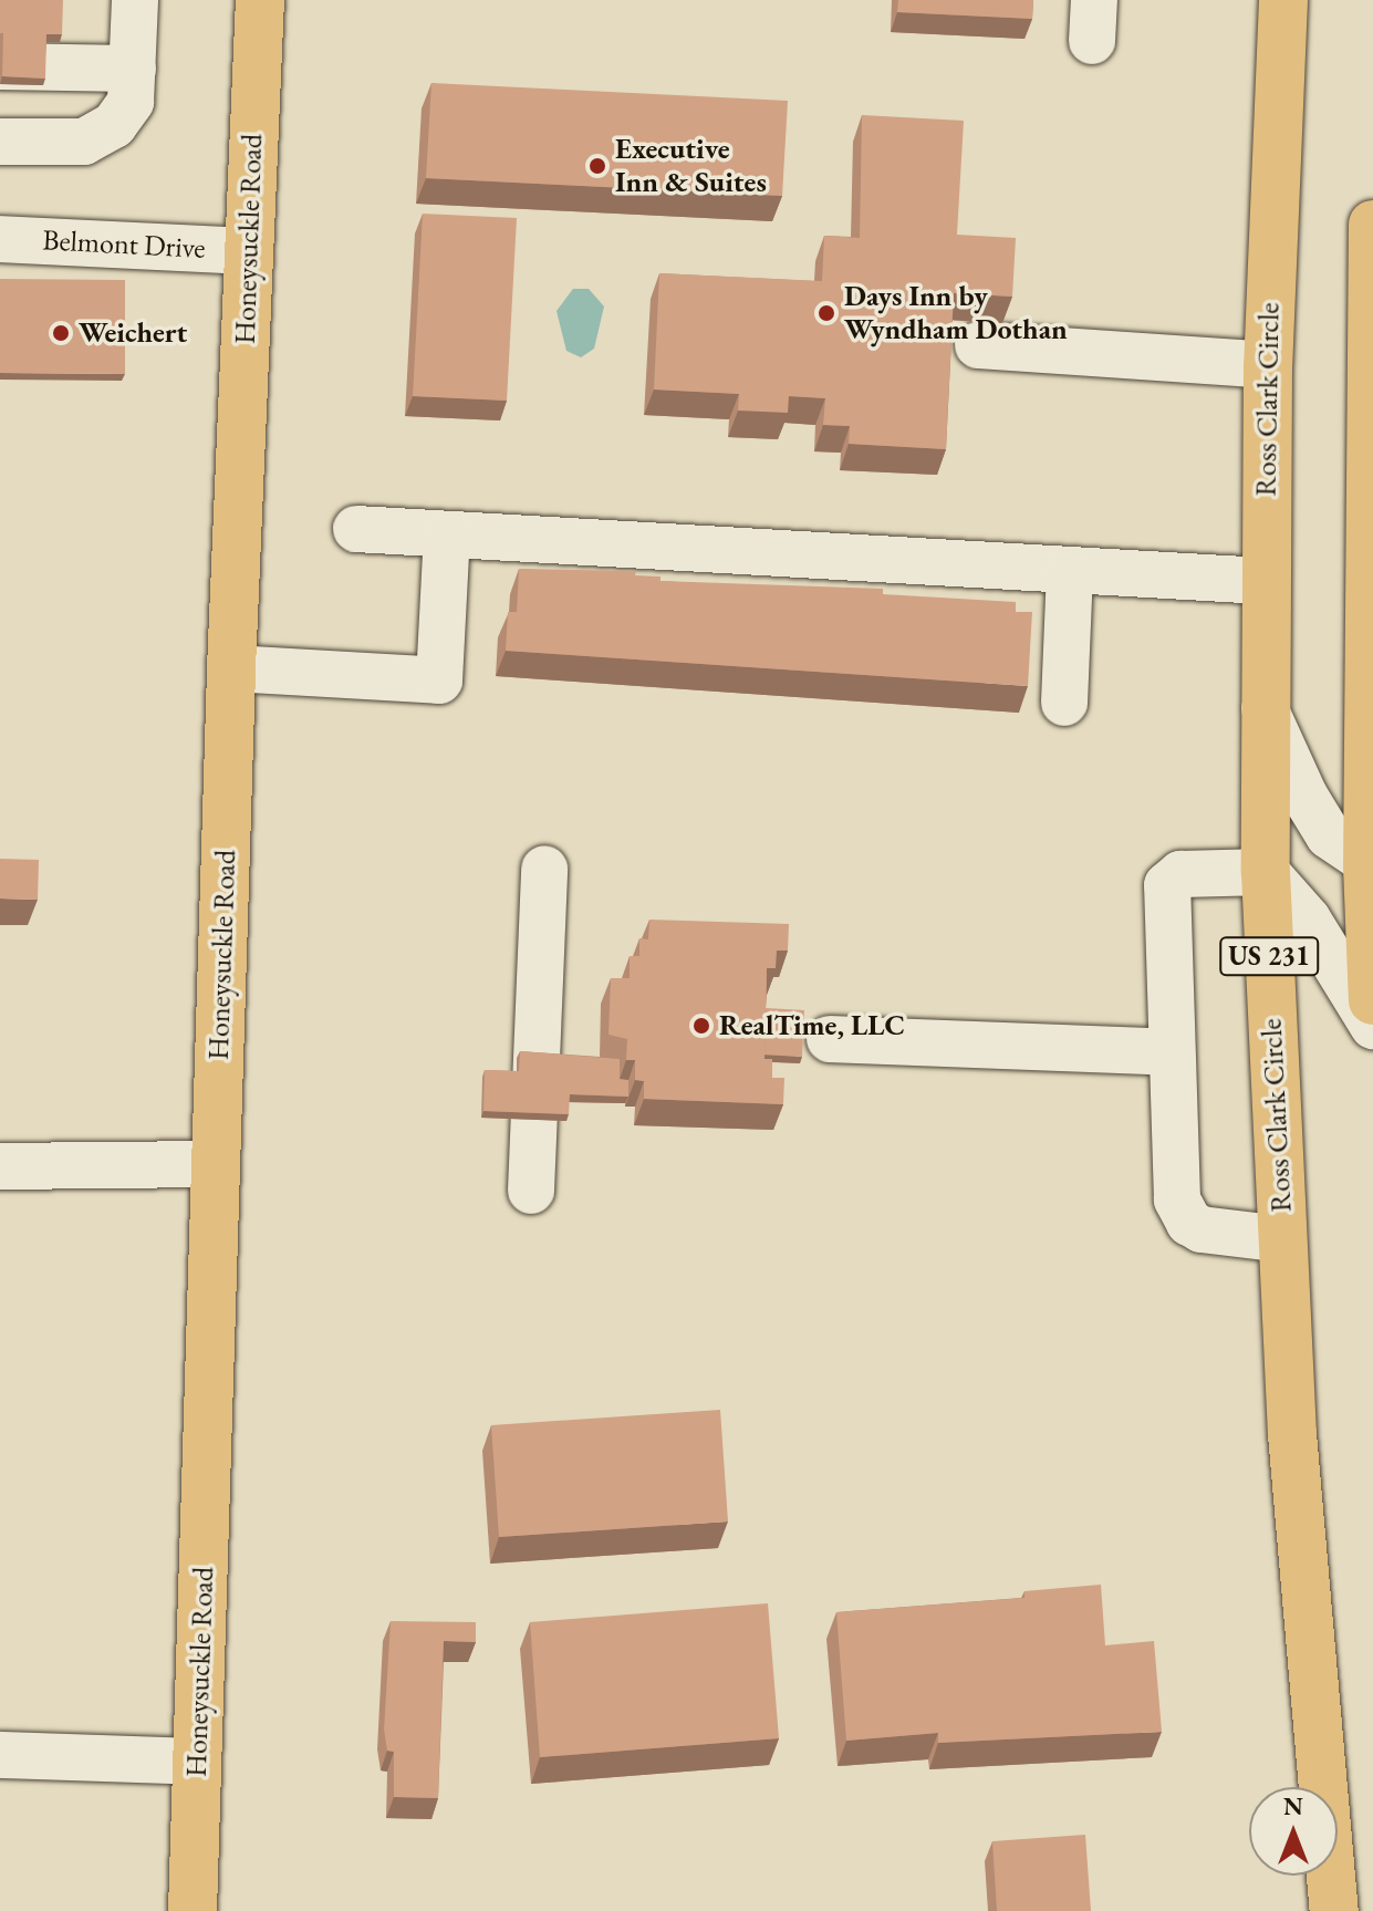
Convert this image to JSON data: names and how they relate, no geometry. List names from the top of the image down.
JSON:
{
  "streets": {
    "main road": ["Honeysuckle Road", "Ross Clark Circle", "US 231"],
    "street": ["Belmont Drive"]
  },
  "crossings": [
    ["Honeysuckle Road", "Belmont Drive"]
  ],
  "places": [
    "Executive Inn & Suites",
    "Days Inn by Wyndham Dothan",
    "Weichert",
    "RealTime, LLC"
  ],
  "north": "top"
}
